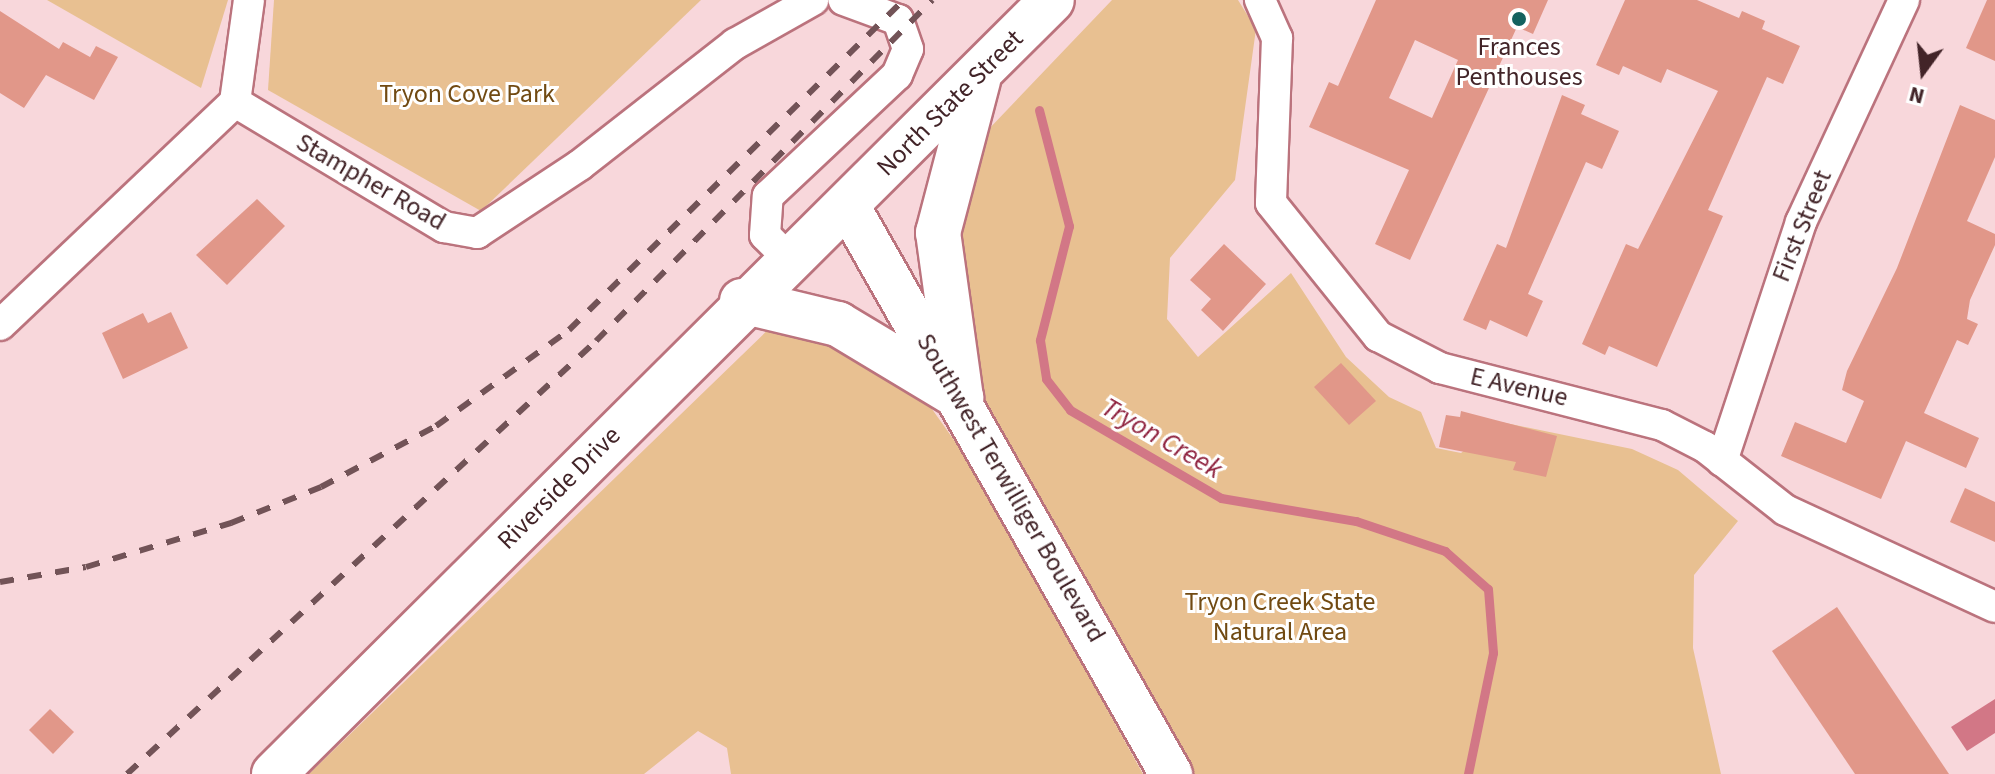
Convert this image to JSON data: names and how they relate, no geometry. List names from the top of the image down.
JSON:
{
  "streets": {
    "main road": ["North State Street", "Riverside Drive", "Southwest Terwilliger Boulevard"],
    "street": ["Stampher Road", "First Street", "E Avenue"]
  },
  "crossings": [
    ["North State Street", "Riverside Drive"],
    ["North State Street", "Southwest Terwilliger Boulevard"],
    ["First Street", "E Avenue"],
    ["Riverside Drive", "Southwest Terwilliger Boulevard"]
  ],
  "water": ["Tryon Creek"],
  "parks": ["Tryon Cove Park", "Tryon Creek State Natural Area"],
  "places": ["Frances Penthouses"],
  "north": "bottom"
}
